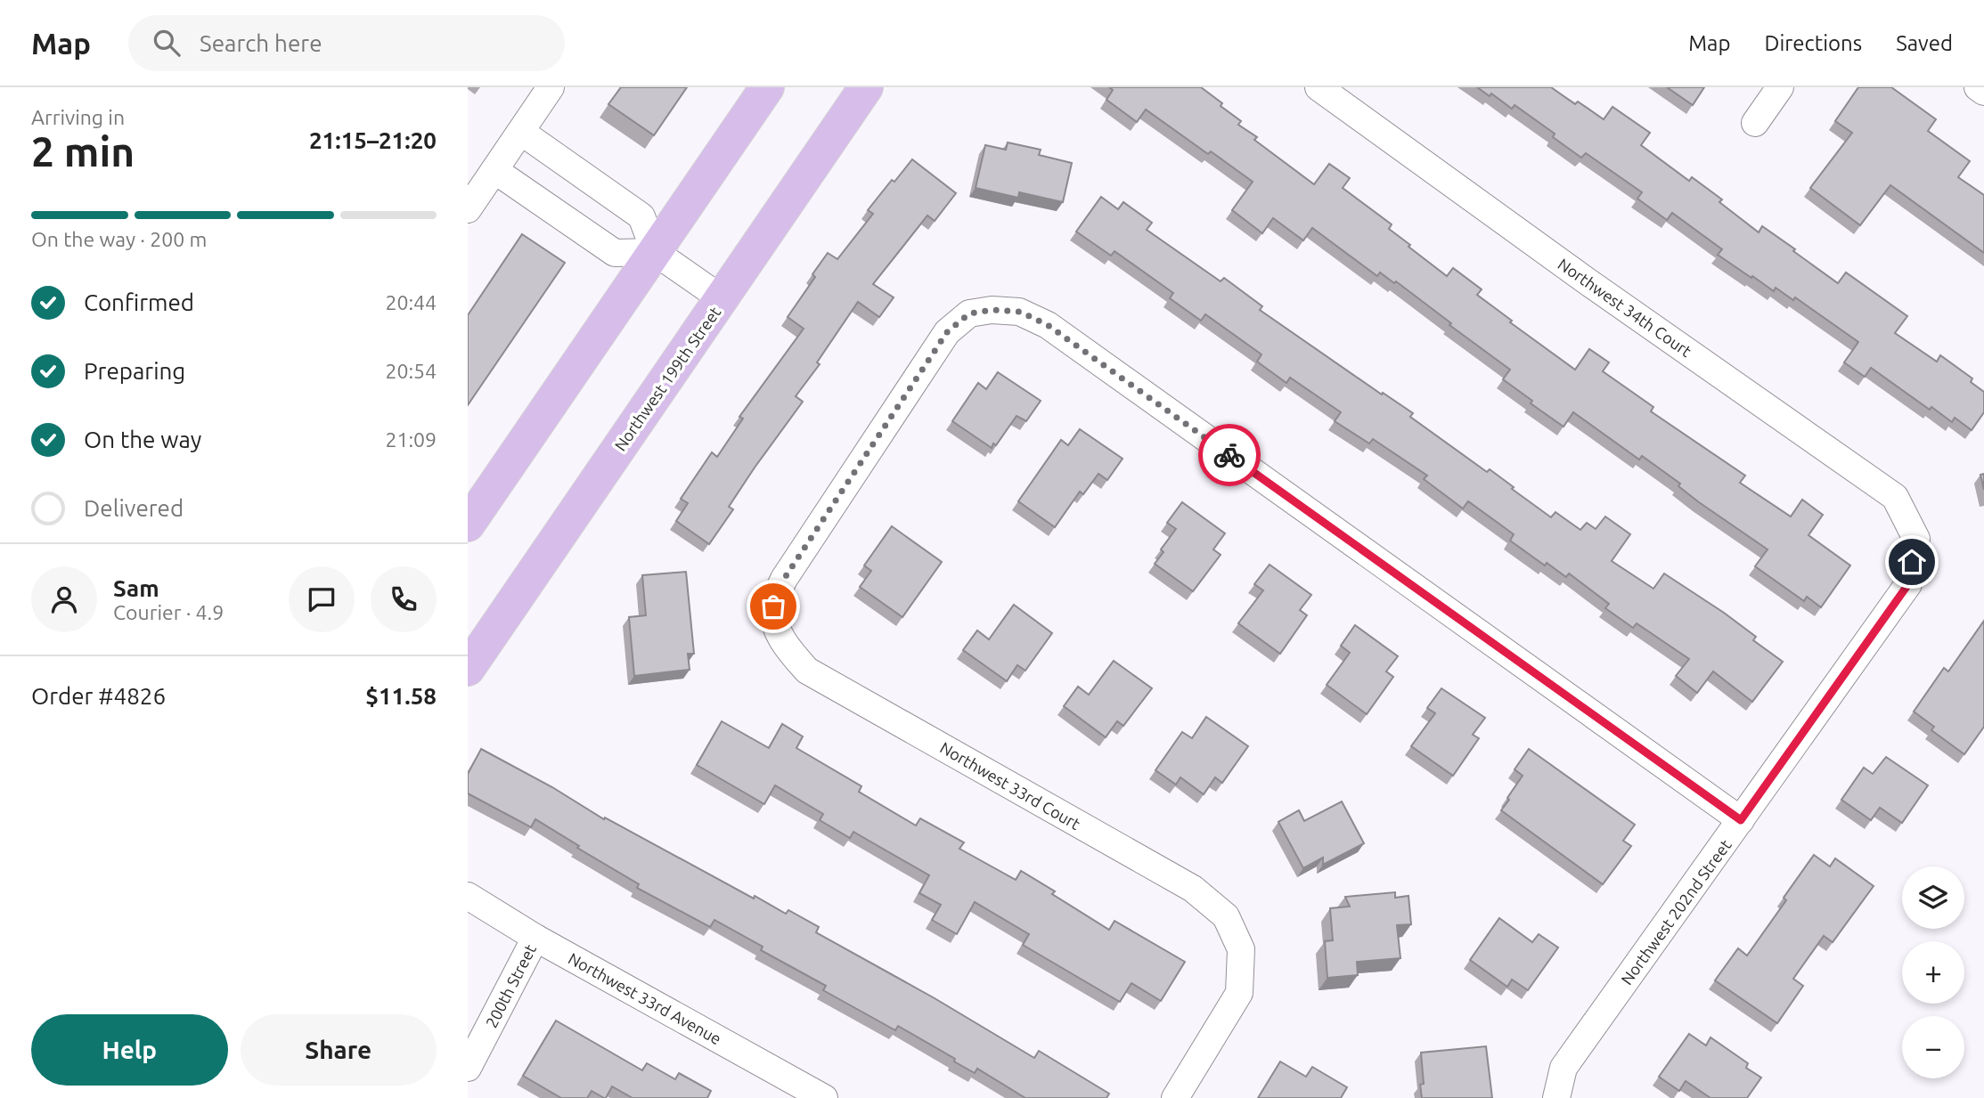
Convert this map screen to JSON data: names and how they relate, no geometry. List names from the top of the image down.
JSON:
{
  "streets": {
    "main road": ["Northwest 199th Street"],
    "street": [
      "Northwest 34th Court",
      "Northwest 33rd Court",
      "Northwest 202nd Street",
      "200th Street",
      "Northwest 33rd Avenue"
    ]
  },
  "crossings": [
    ["Northwest 34th Court", "Northwest 202nd Street"],
    ["Northwest 33rd Court", "Northwest 202nd Street"],
    ["200th Street", "Northwest 33rd Avenue"]
  ],
  "page": {
    "header": "Map",
    "search": "Search here",
    "nav": ["Map", "Directions", "Saved"],
    "heading": ["2 min", "Arriving in", "21:15–21:20"],
    "panel": [
      "Sam",
      "Courier · 4.9",
      "Order #4826",
      "$11.58"
    ],
    "bar": "On the way · 200 m",
    "list": [
      ["Confirmed", "20:44"],
      ["Preparing", "20:54"],
      ["On the way", "21:09"],
      "Delivered"
    ],
    "map_buttons": ["+", "−"],
    "buttons": ["Help", "Share"]
  }
}
